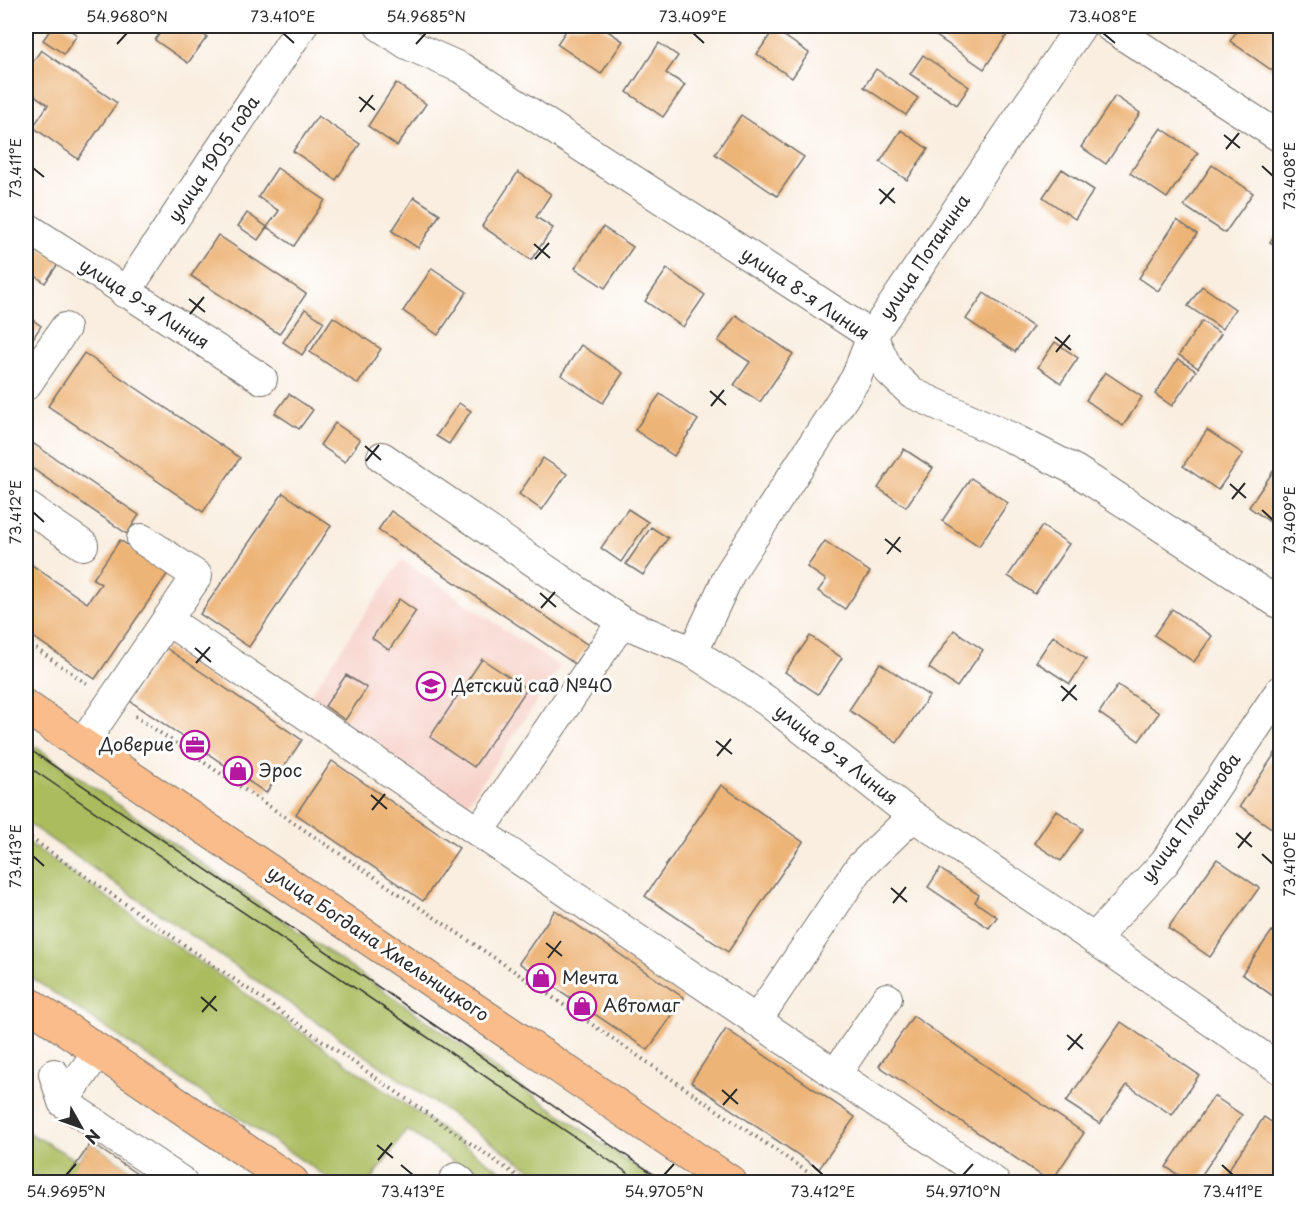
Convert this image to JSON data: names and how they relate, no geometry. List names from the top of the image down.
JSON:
{
  "streets": {
    "main road": ["улица Богдана Хмельницкого"],
    "street": [
      "улица 1905 года",
      "улица Потанина",
      "улица 8-я Линия",
      "улица 9-я Линия",
      "улица Плеханова"
    ]
  },
  "crossings": [
    ["улица 1905 года", "улица 9-я Линия"],
    ["улица Потанина", "улица 8-я Линия"],
    ["улица Потанина", "улица 9-я Линия"],
    ["улица 9-я Линия", "улица Плеханова"]
  ],
  "places": {
    "school or university": ["Детский сад №40"],
    "office": ["Доверие"],
    "shop": ["Эрос", "Мечта", "Автомаг"]
  },
  "north": "bottom right",
  "coordinates": [
    "54.9680°N",
    "73.410°E",
    "54.9685°N",
    "73.409°E",
    "73.408°E",
    "73.411°E",
    "73.412°E",
    "73.413°E",
    "54.9695°N",
    "54.9705°N",
    "54.9710°N"
  ]
}
